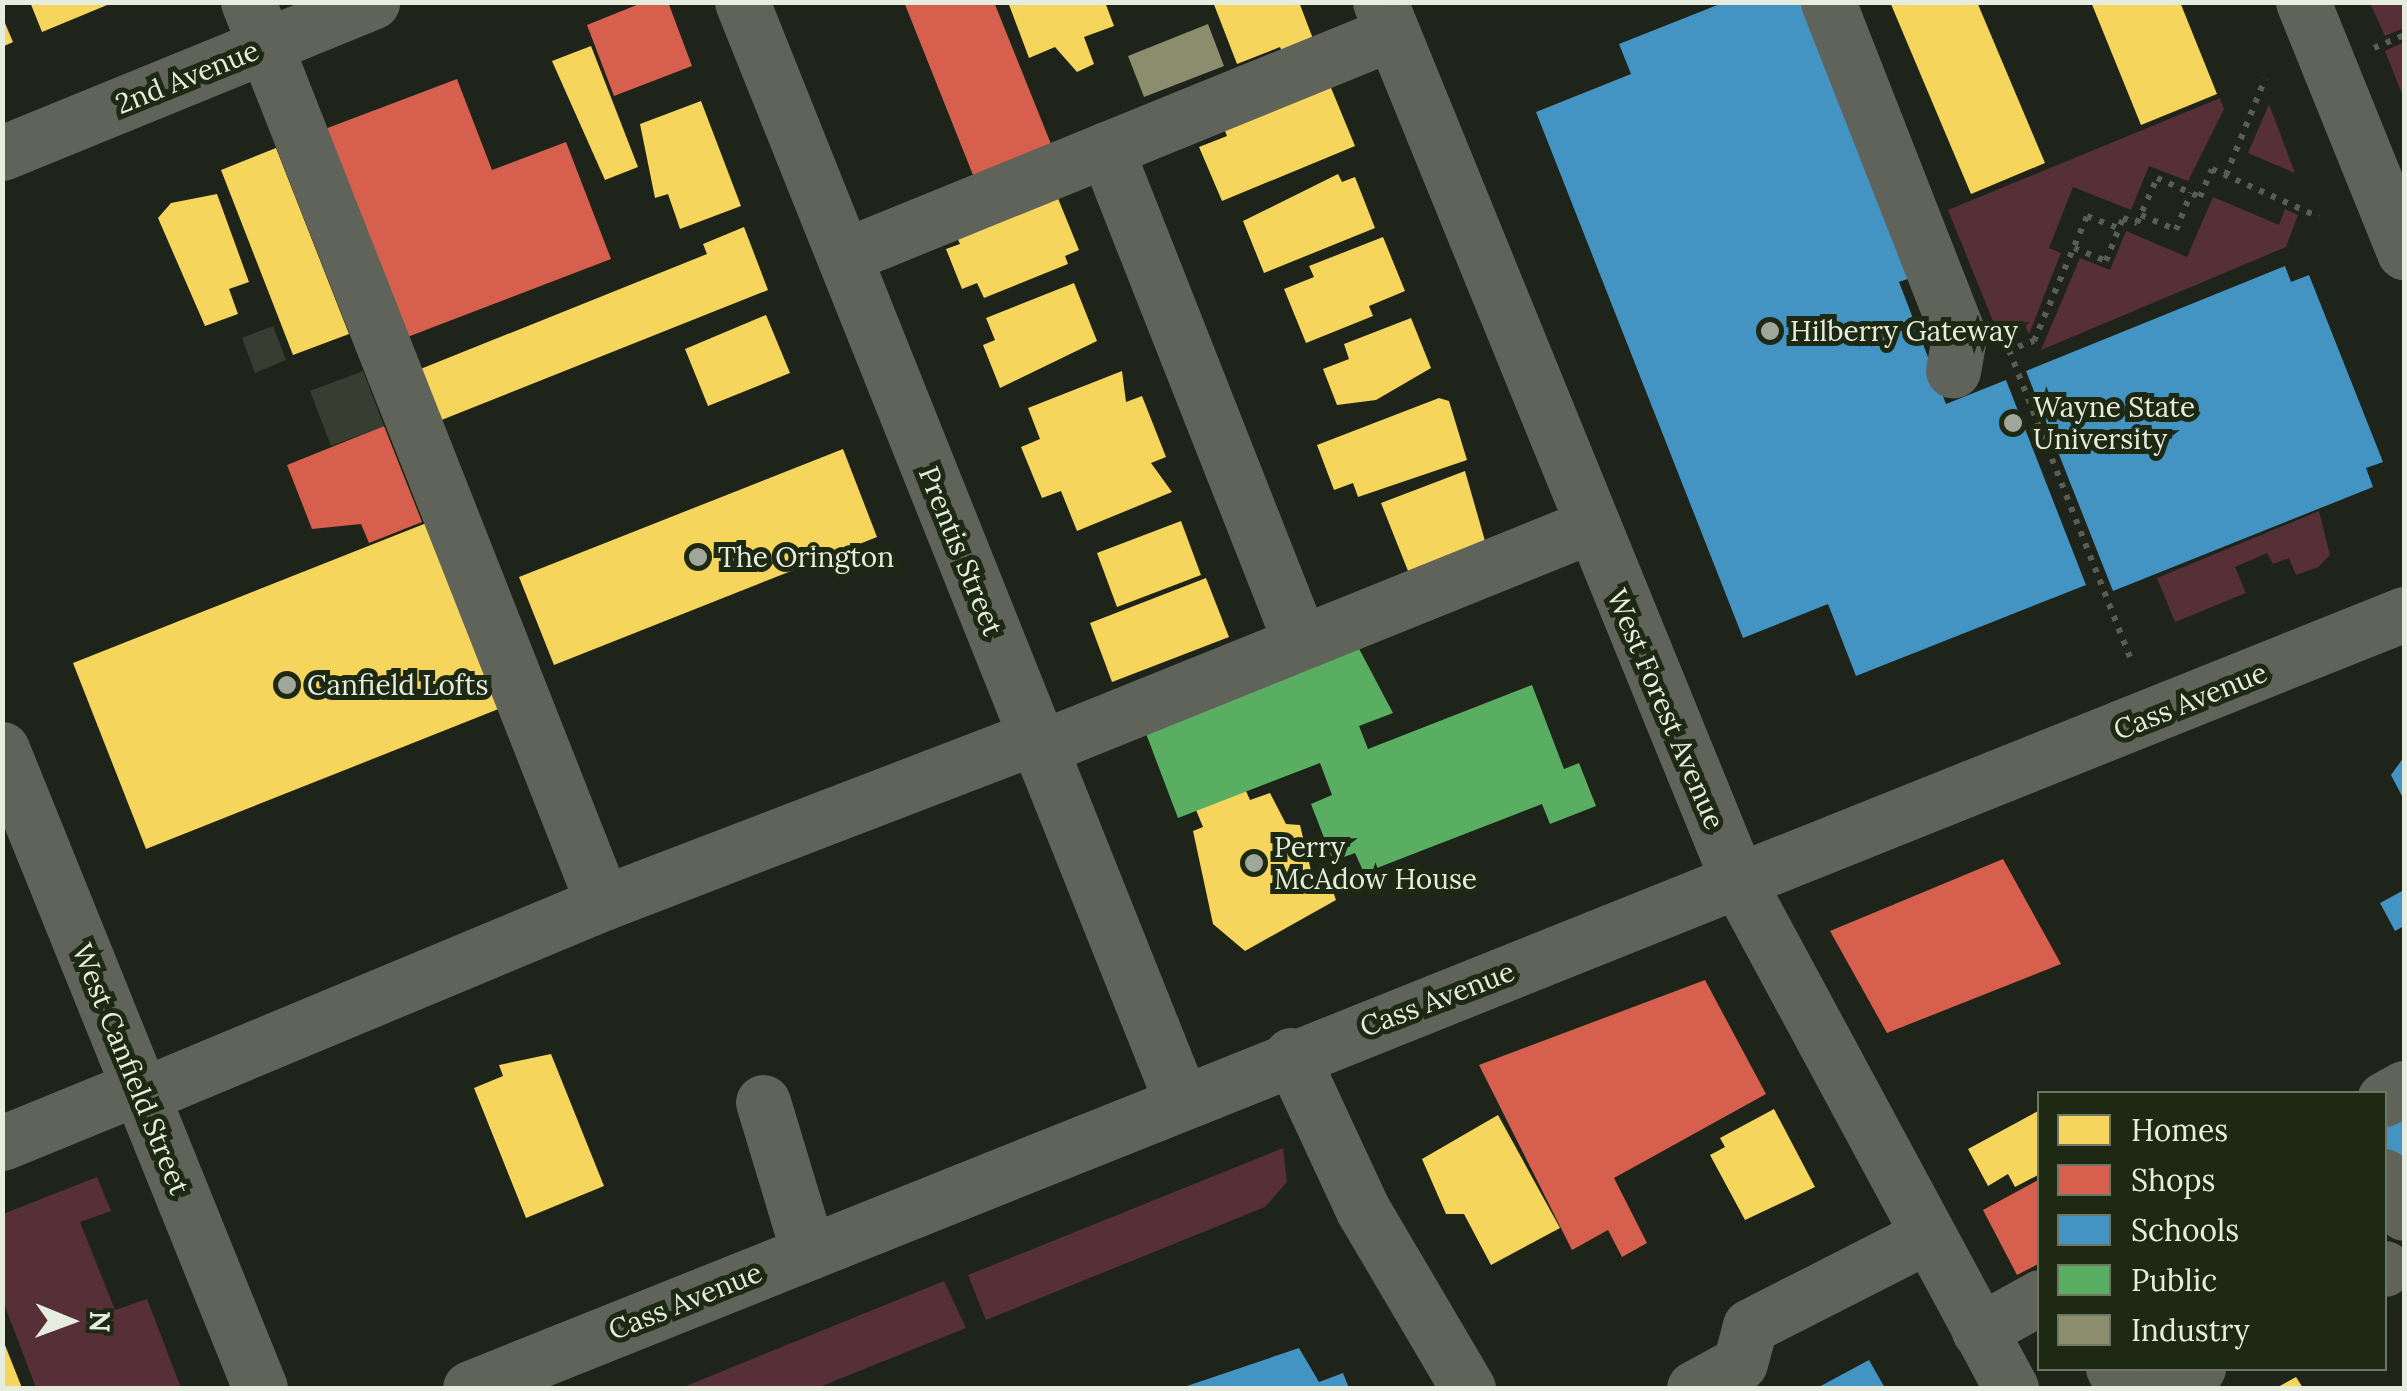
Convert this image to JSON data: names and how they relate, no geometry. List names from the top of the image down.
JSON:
{
  "streets": {
    "street": [
      "2nd Avenue",
      "Prentis Street",
      "Cass Avenue",
      "West Forest Avenue",
      "West Canfield Street"
    ]
  },
  "crossings": [
    ["Prentis Street", "Cass Avenue"],
    ["Cass Avenue", "West Forest Avenue"]
  ],
  "places": [
    "Hilberry Gateway",
    "Wayne State University",
    "The Orington",
    "Canfield Lofts",
    "Perry McAdow House"
  ],
  "legend": [
    "Homes",
    "Shops",
    "Schools",
    "Public",
    "Industry"
  ],
  "north": "right"
}
